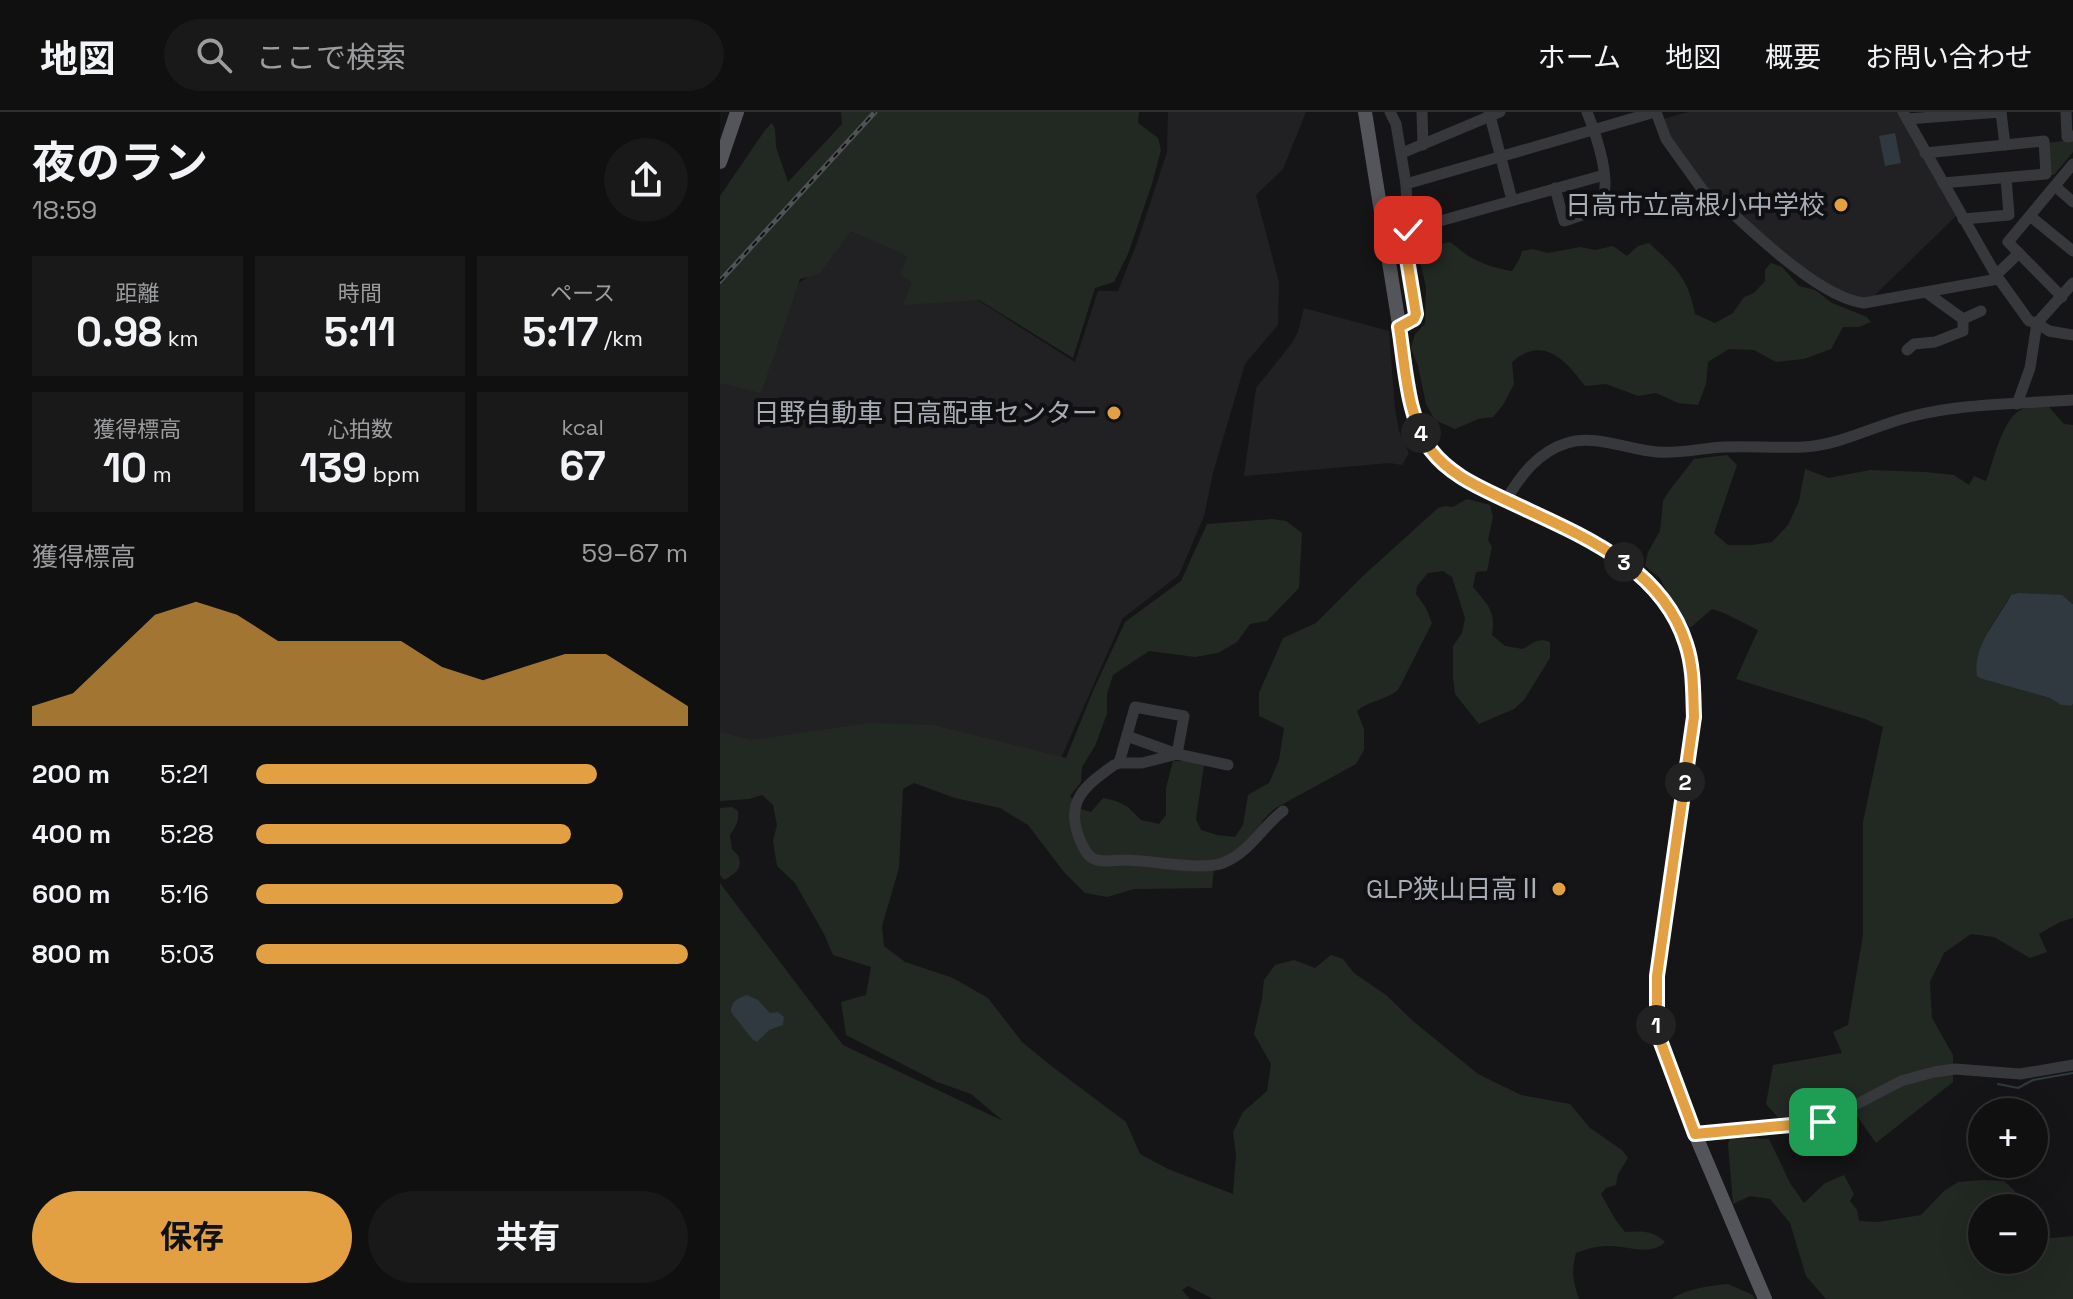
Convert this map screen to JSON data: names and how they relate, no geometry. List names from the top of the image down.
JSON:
{
  "places": ["日高市立高根小中学校", "日野自動車 日高配車センター", "GLP狭山日高Ⅱ"],
  "page": {
    "header": "地図",
    "search": "ここで検索",
    "nav": [
      "ホーム",
      "地図",
      "概要",
      "お問い合わせ"
    ],
    "heading": ["夜のラン", "18:59"],
    "stats": [
      ["距離", "0.98 km"],
      ["時間", "5:11"],
      ["ペース", "5:17 /km"],
      ["獲得標高", "10 m"],
      ["心拍数", "139 bpm"],
      ["kcal", "67"]
    ],
    "pins": [
      "4",
      "3",
      "2",
      "1"
    ],
    "chart": ["獲得標高", "59–67 m"],
    "list": [
      {
        "name": "200 m",
        "note": "5:21"
      },
      {
        "name": "400 m",
        "note": "5:28"
      },
      {
        "name": "600 m",
        "note": "5:16"
      },
      {
        "name": "800 m",
        "note": "5:03"
      }
    ],
    "map_buttons": ["+", "−"],
    "buttons": ["保存", "共有"]
  }
}
